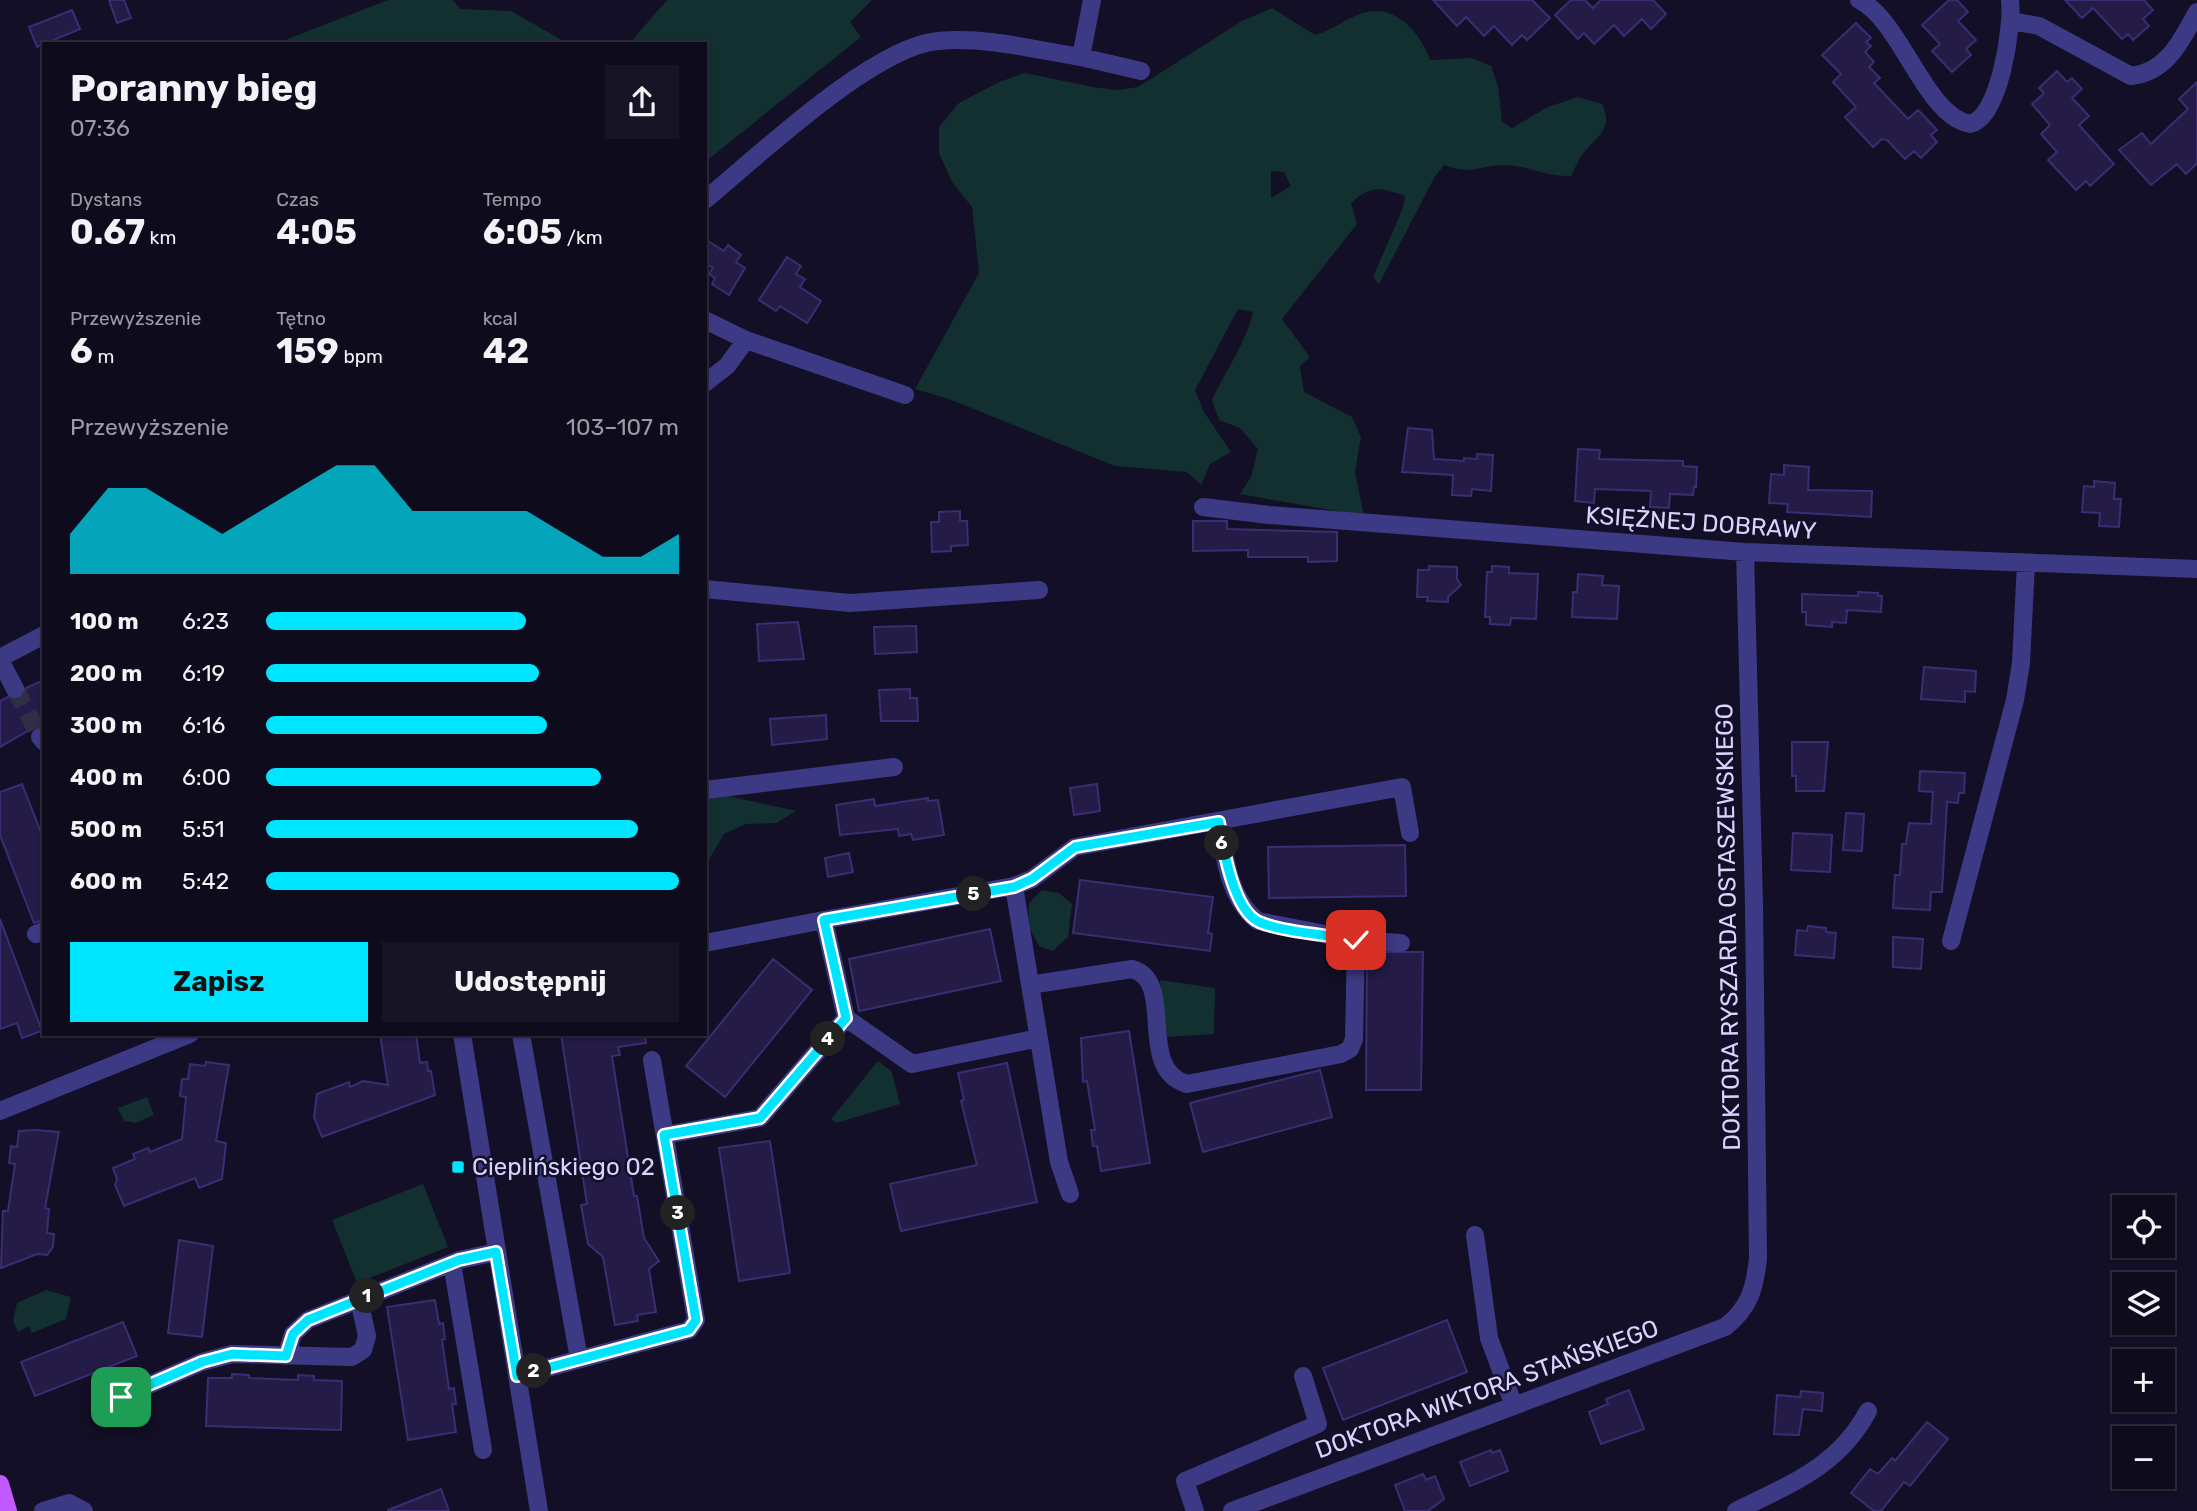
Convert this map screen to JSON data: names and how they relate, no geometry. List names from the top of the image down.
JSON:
{
  "streets": {
    "street": ["KSIĘŻNEJ DOBRAWY", "DOKTORA RYSZARDA OSTASZEWSKIEGO", "DOKTORA WIKTORA STAŃSKIEGO"]
  },
  "crossings": [
    ["KSIĘŻNEJ DOBRAWY", "DOKTORA RYSZARDA OSTASZEWSKIEGO"],
    ["DOKTORA RYSZARDA OSTASZEWSKIEGO", "DOKTORA WIKTORA STAŃSKIEGO"]
  ],
  "places": {
    "transit": ["Cieplińskiego 02"]
  },
  "page": {
    "heading": ["Poranny bieg", "07:36"],
    "stats": [
      ["Dystans", "0.67 km"],
      ["Czas", "4:05"],
      ["Tempo", "6:05 /km"],
      ["Przewyższenie", "6 m"],
      ["Tętno", "159 bpm"],
      ["kcal", "42"]
    ],
    "chart": ["Przewyższenie", "103–107 m"],
    "list": [
      {
        "name": "100 m",
        "note": "6:23"
      },
      {
        "name": "200 m",
        "note": "6:19"
      },
      {
        "name": "300 m",
        "note": "6:16"
      },
      {
        "name": "400 m",
        "note": "6:00"
      },
      {
        "name": "500 m",
        "note": "5:51"
      },
      {
        "name": "600 m",
        "note": "5:42"
      }
    ],
    "pins": [
      "6",
      "5",
      "4",
      "3",
      "1",
      "2"
    ],
    "buttons": ["Zapisz", "Udostępnij"],
    "map_buttons": ["+", "−"]
  }
}
